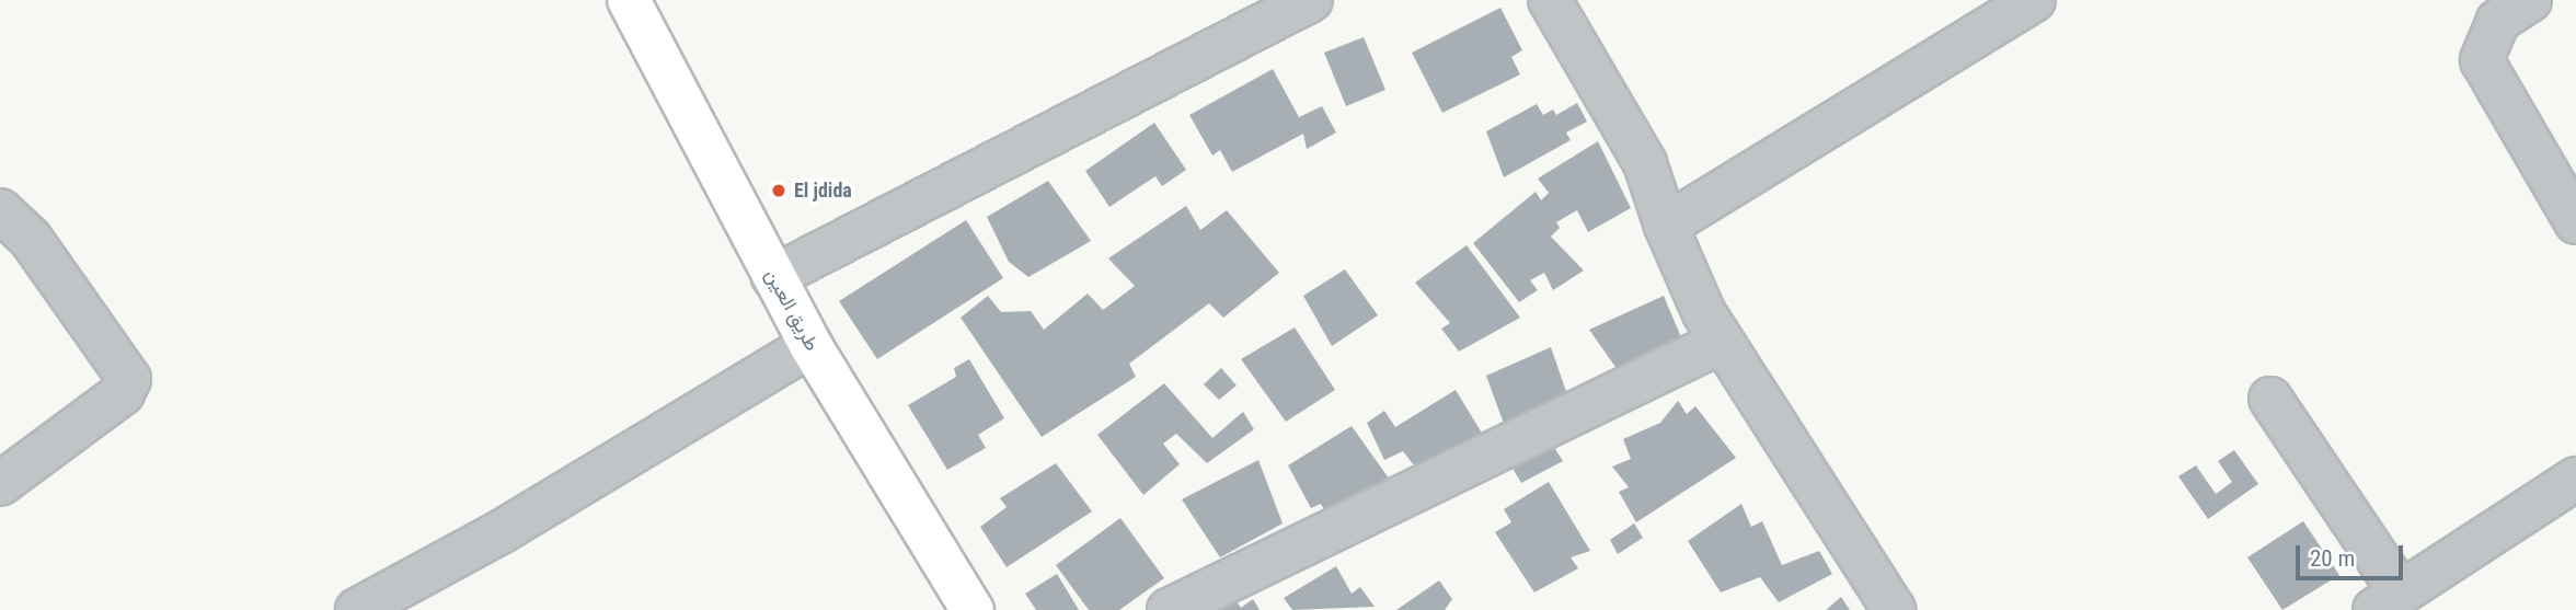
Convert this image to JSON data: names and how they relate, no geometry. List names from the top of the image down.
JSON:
{
  "streets": {
    "main road": ["طريق العين"]
  },
  "places": ["El jdida"],
  "scale_bar": "20 m"
}
